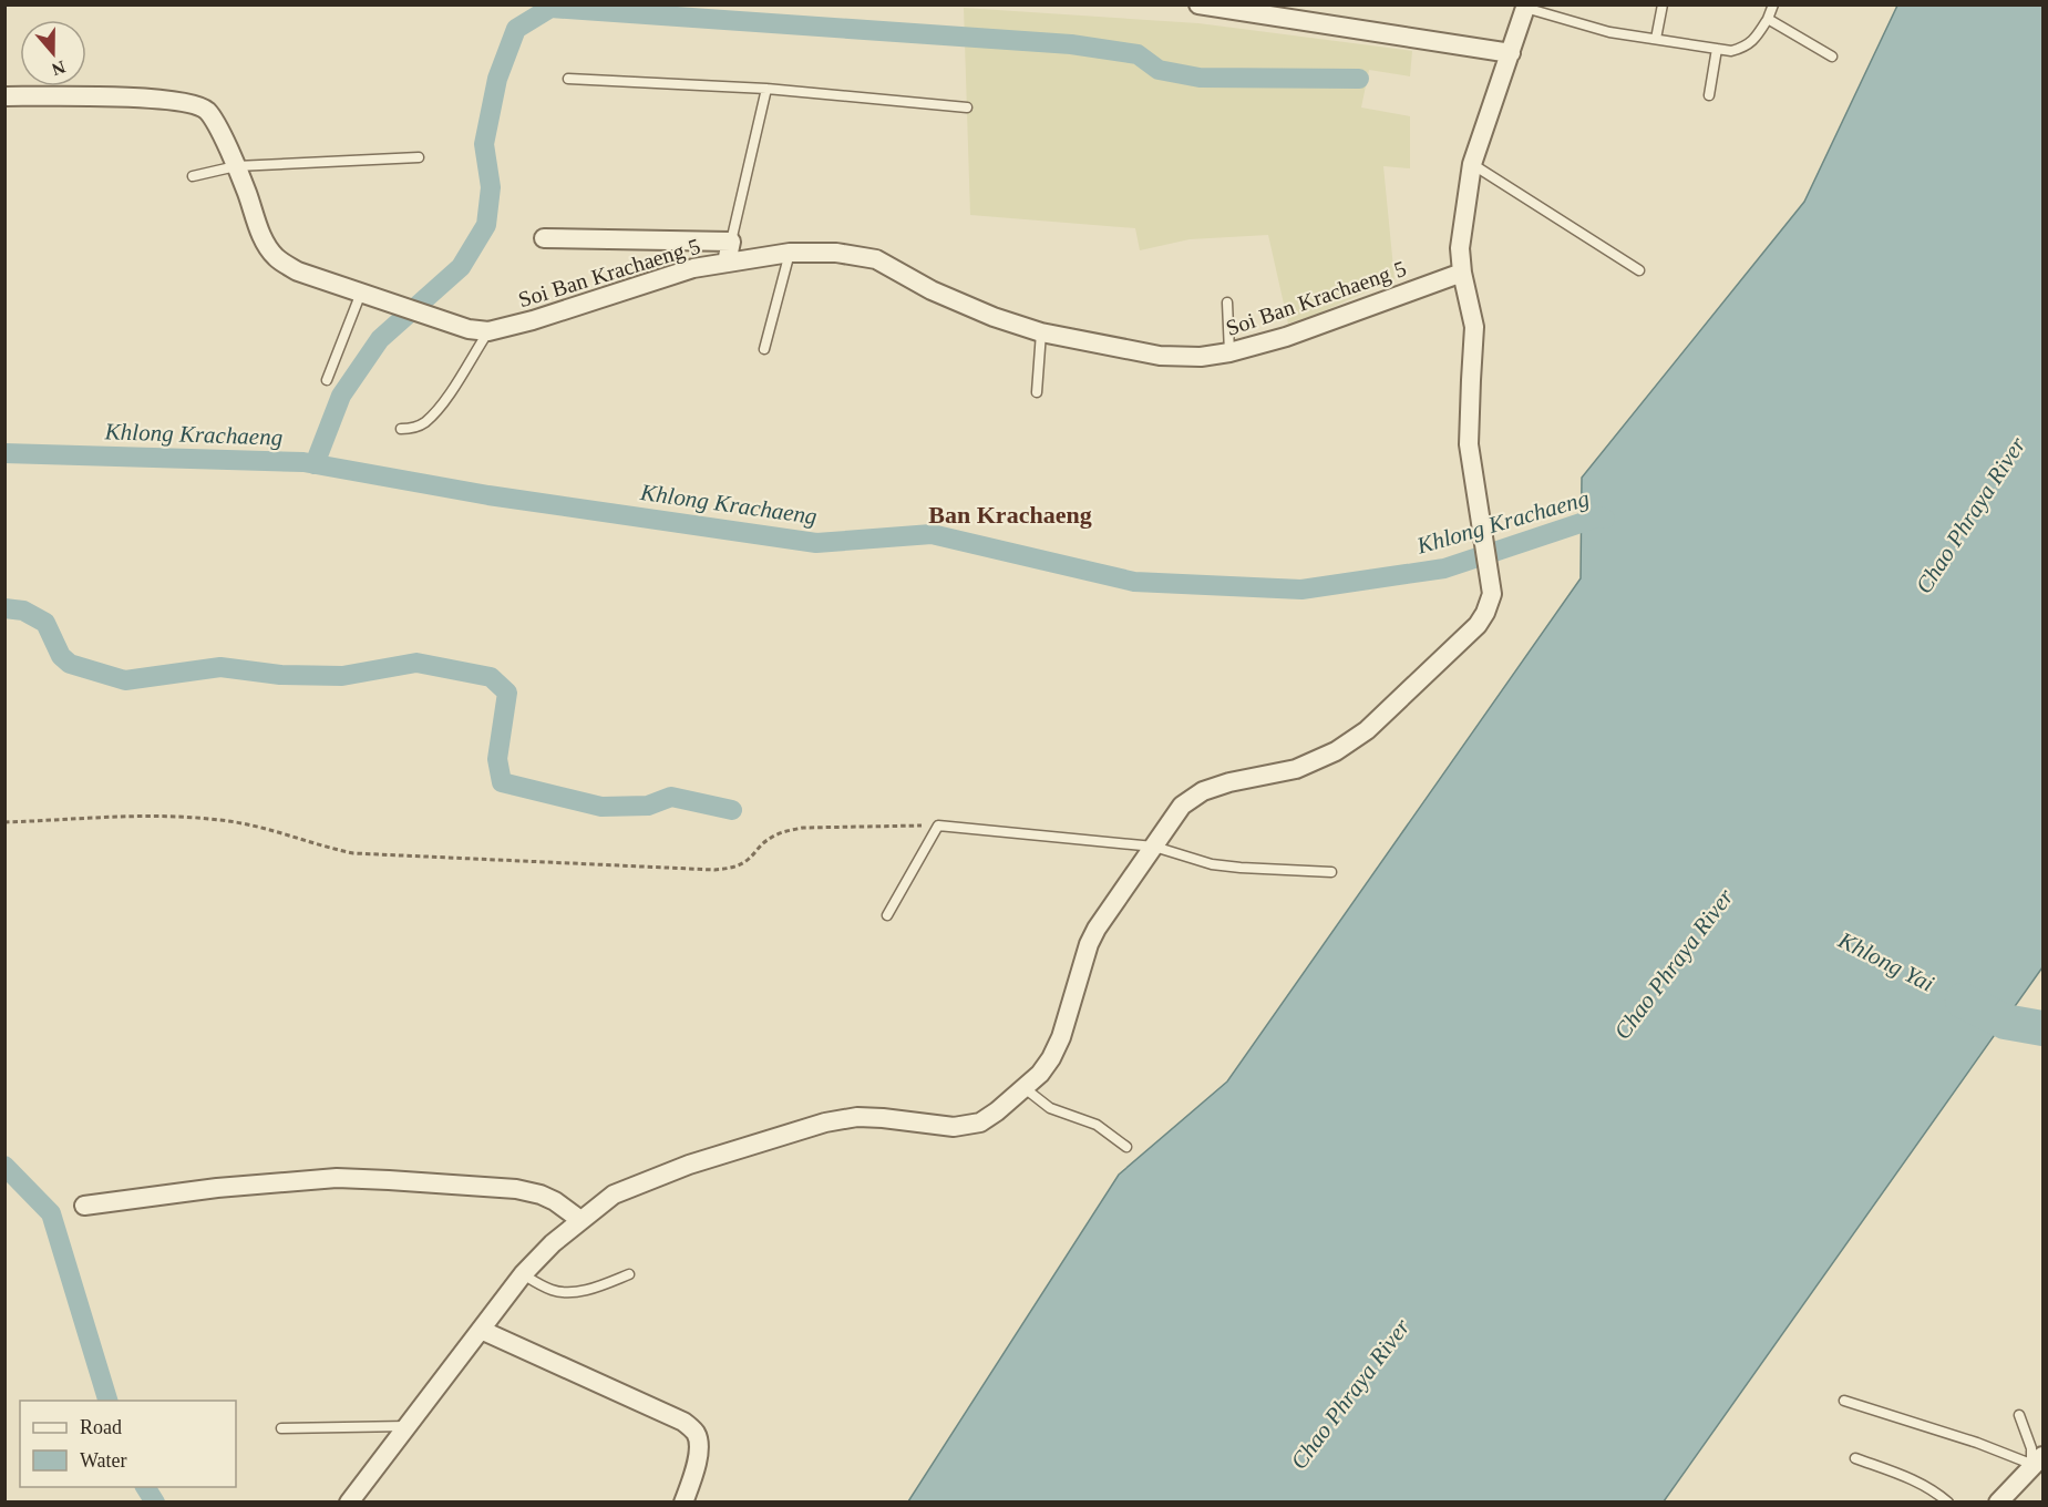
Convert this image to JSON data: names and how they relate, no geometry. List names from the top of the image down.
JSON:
{
  "streets": {
    "street": ["Soi Ban Krachaeng 5"]
  },
  "districts": ["Ban Krachaeng"],
  "water": ["Khlong Krachaeng", "Chao Phraya River", "Khlong Yai"],
  "legend": ["Road", "Water"],
  "north": "bottom"
}
